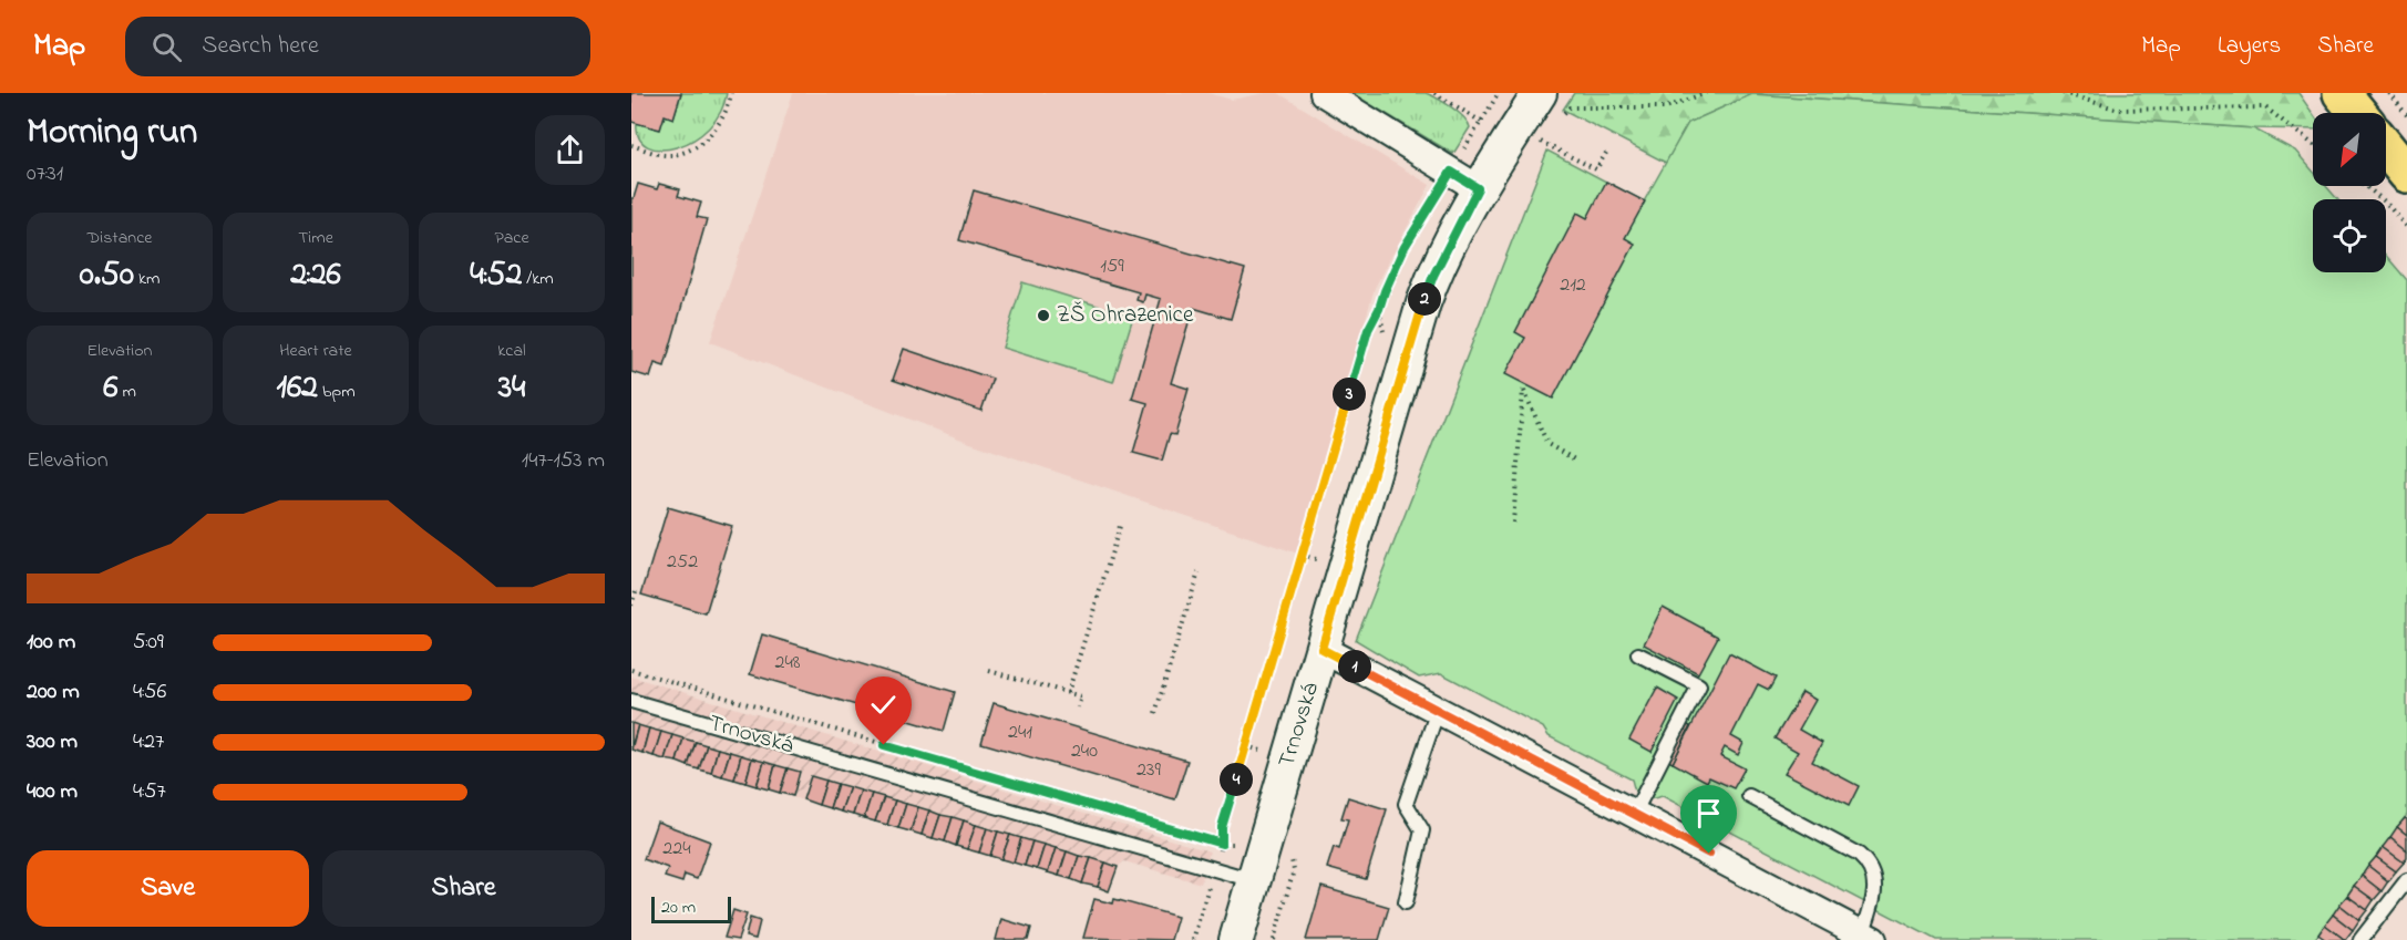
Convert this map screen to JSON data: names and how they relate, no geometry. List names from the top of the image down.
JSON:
{
  "streets": {
    "street": ["Trnovská"]
  },
  "places": ["ZŠ Ohrazenice"],
  "house_numbers": [
    "159",
    "212",
    "252",
    "248",
    "241",
    "240",
    "239",
    "224"
  ],
  "scale_bar": "20 m",
  "north": "bottom left",
  "page": {
    "header": "Map",
    "search": "Search here",
    "nav": ["Map", "Layers", "Share"],
    "heading": ["Morning run", "07:31"],
    "stats": [
      ["Distance", "0.50 km"],
      ["Time", "2:26"],
      ["Pace", "4:52 /km"],
      ["Elevation", "6 m"],
      ["Heart rate", "162 bpm"],
      ["kcal", "34"]
    ],
    "pins": [
      "2",
      "3",
      "1",
      "4"
    ],
    "chart": ["Elevation", "147–153 m"],
    "list": [
      {
        "name": "100 m",
        "note": "5:09"
      },
      {
        "name": "200 m",
        "note": "4:56"
      },
      {
        "name": "300 m",
        "note": "4:27"
      },
      {
        "name": "400 m",
        "note": "4:57"
      }
    ],
    "buttons": ["Save", "Share"],
    "scale": "20 m"
  }
}
